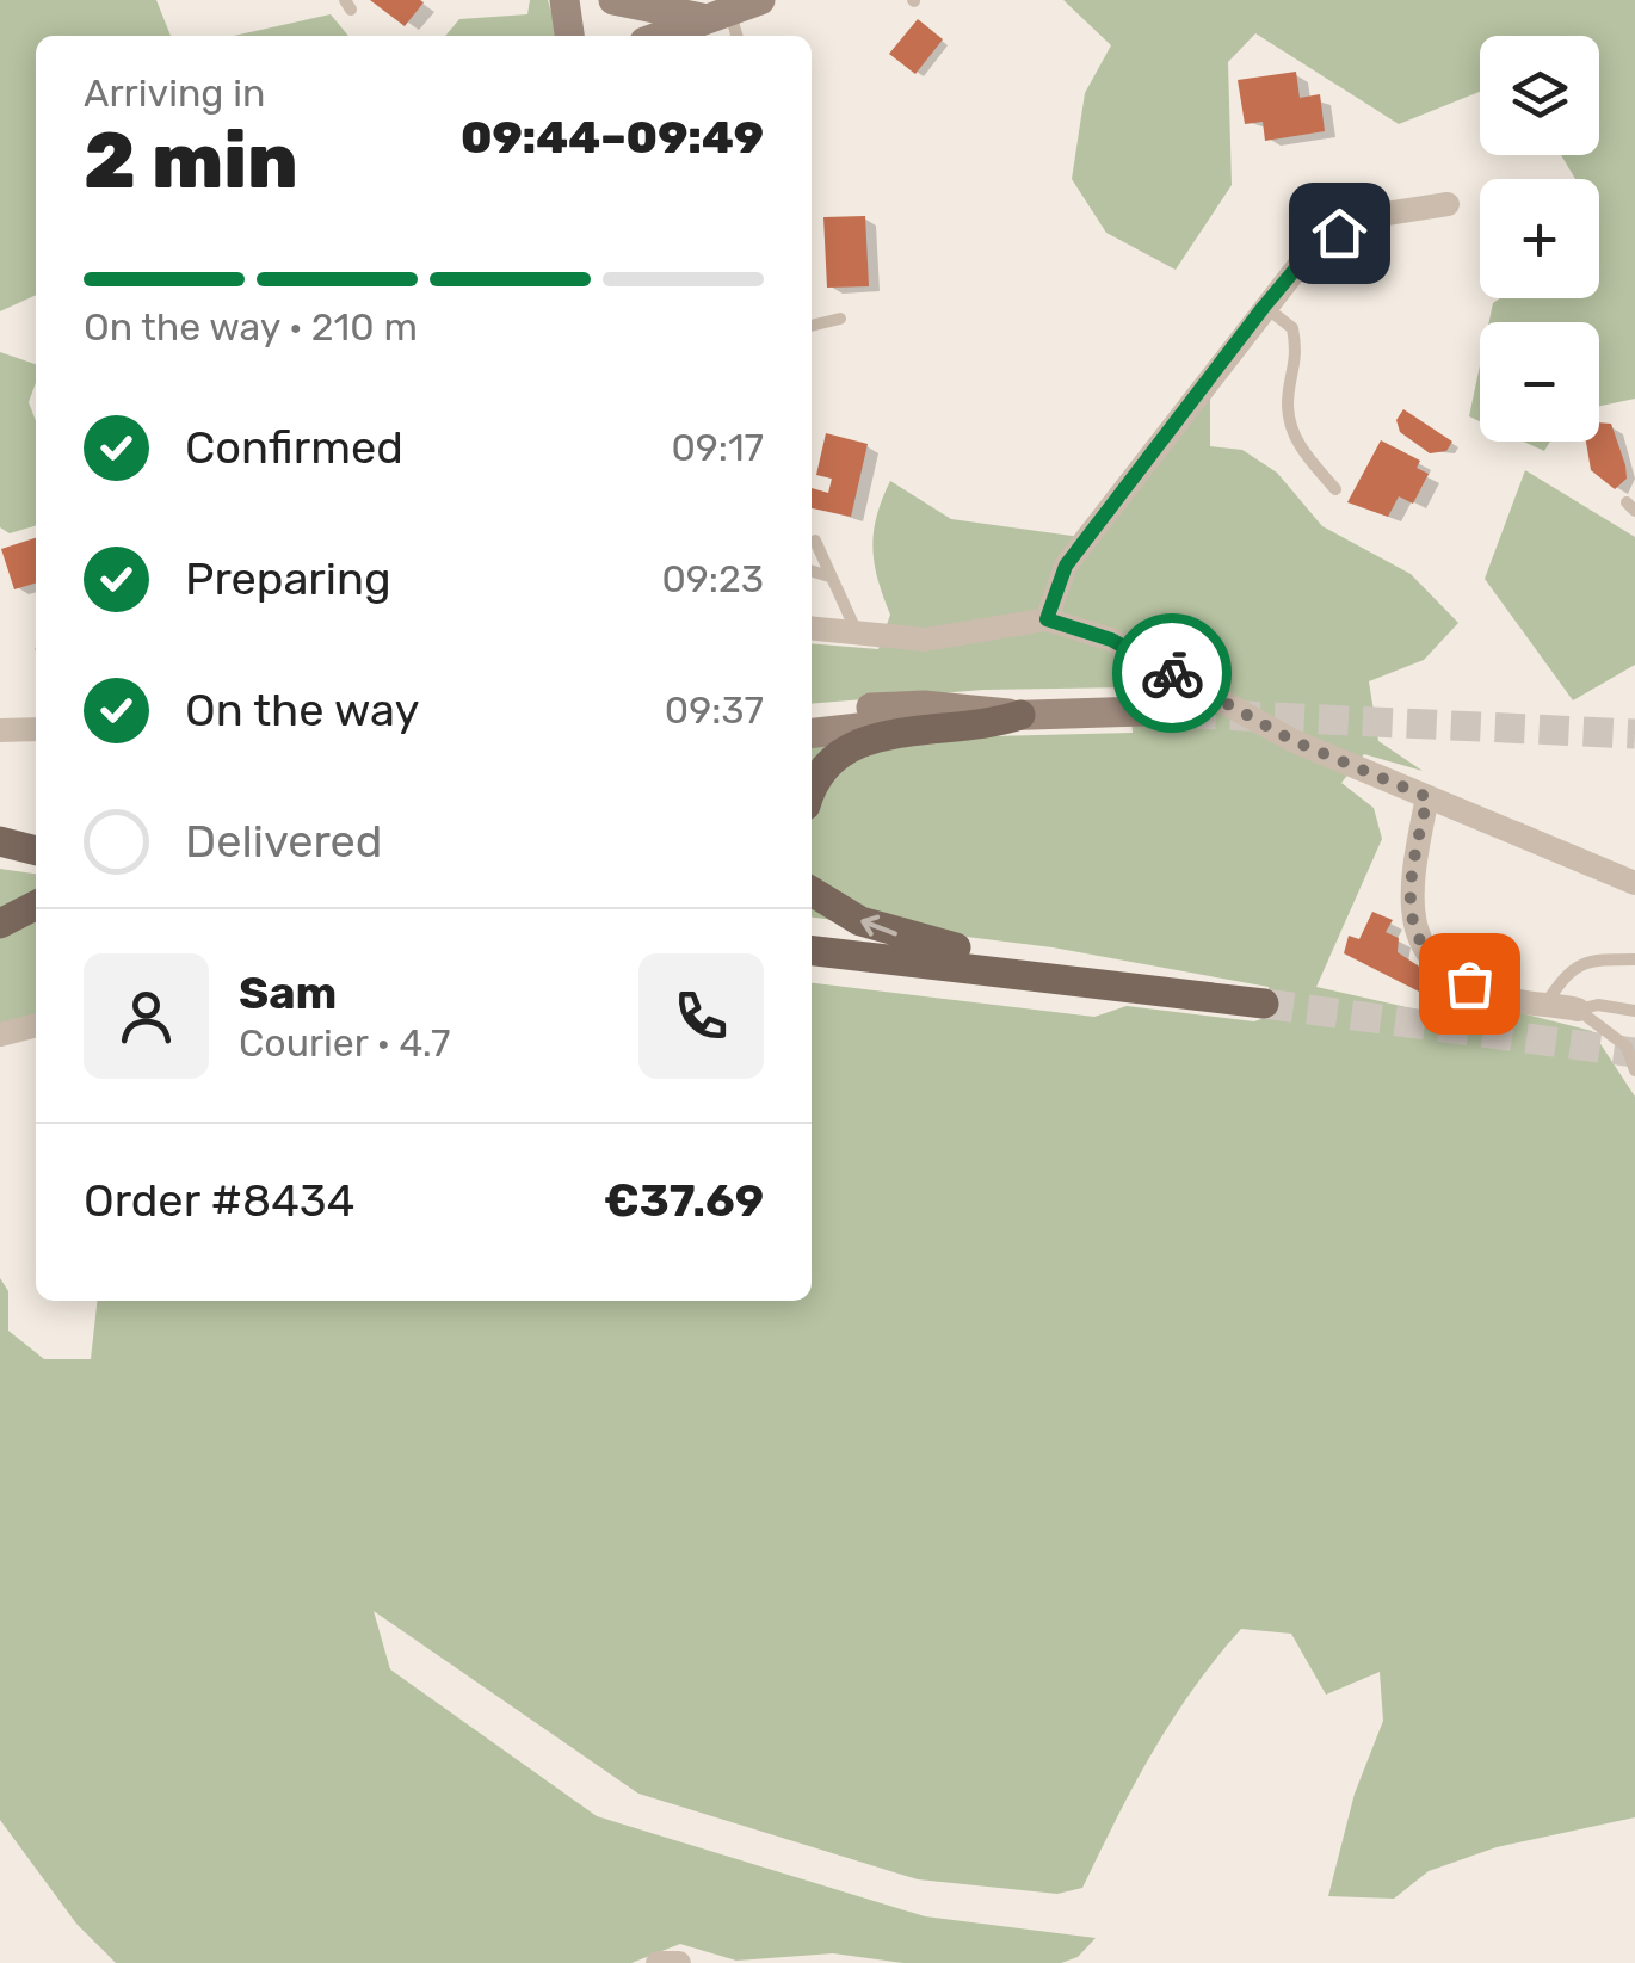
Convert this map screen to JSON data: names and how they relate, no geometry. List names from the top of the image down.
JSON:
{
  "page": {
    "map_buttons": ["+", "−"],
    "heading": ["2 min", "Arriving in", "09:44–09:49"],
    "panel": [
      "Sam",
      "Courier · 4.7",
      "Order #8434",
      "€37.69"
    ],
    "bar": "On the way · 210 m",
    "list": [
      ["Confirmed", "09:17"],
      ["Preparing", "09:23"],
      ["On the way", "09:37"],
      "Delivered"
    ]
  }
}
